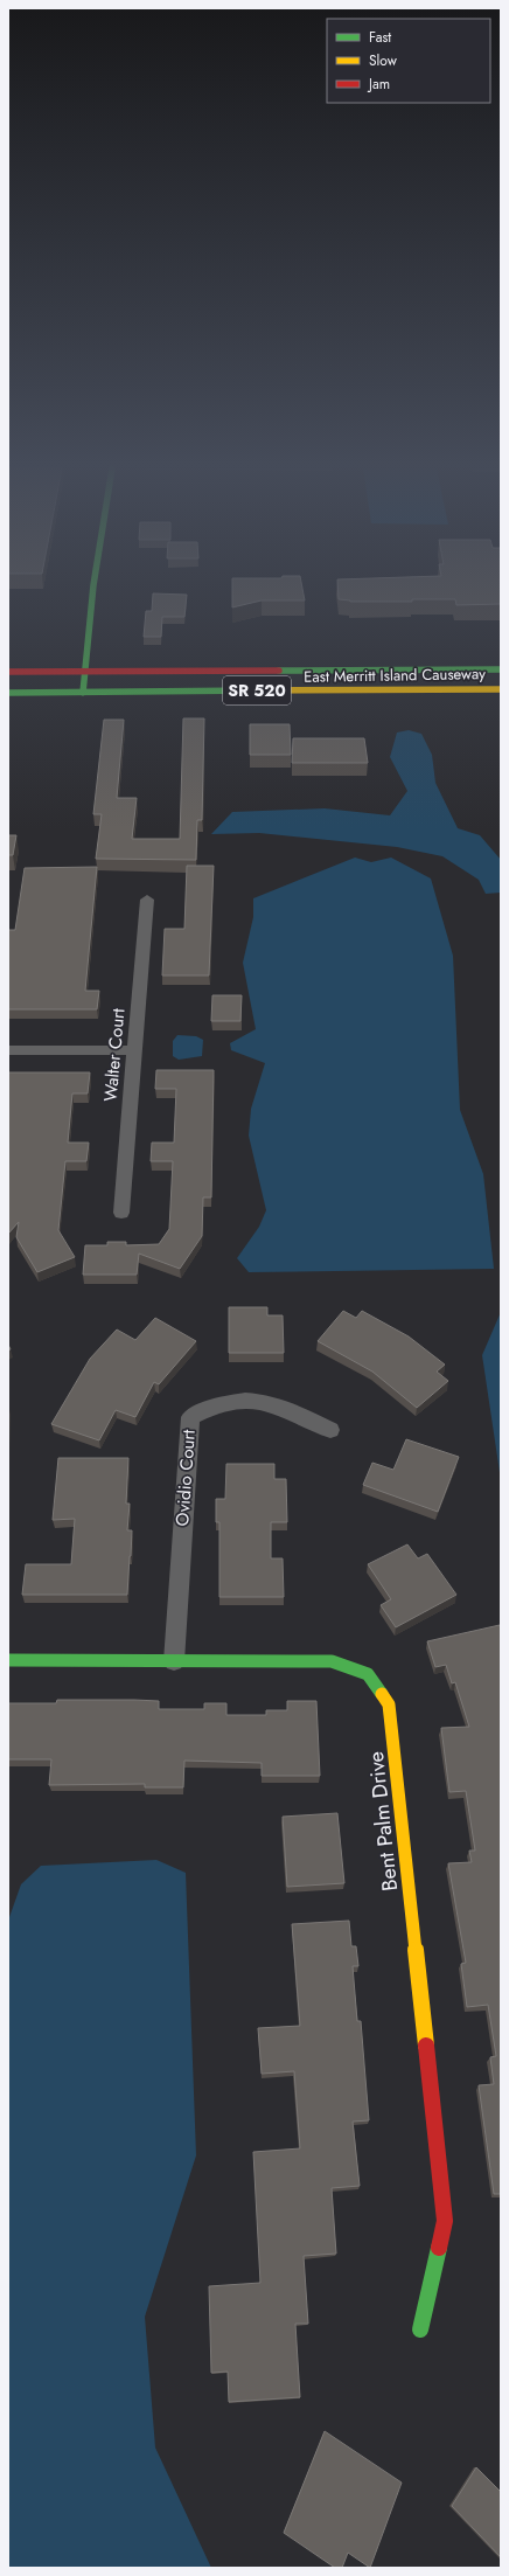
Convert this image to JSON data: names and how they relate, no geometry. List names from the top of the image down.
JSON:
{
  "streets": {
    "street": [
      "East Merritt Island Causeway",
      "SR 520",
      "Walter Court",
      "Ovidio Court",
      "Bent Palm Drive"
    ]
  },
  "crossings": [
    ["Ovidio Court", "Bent Palm Drive"]
  ],
  "legend": ["Fast", "Slow", "Jam"]
}
